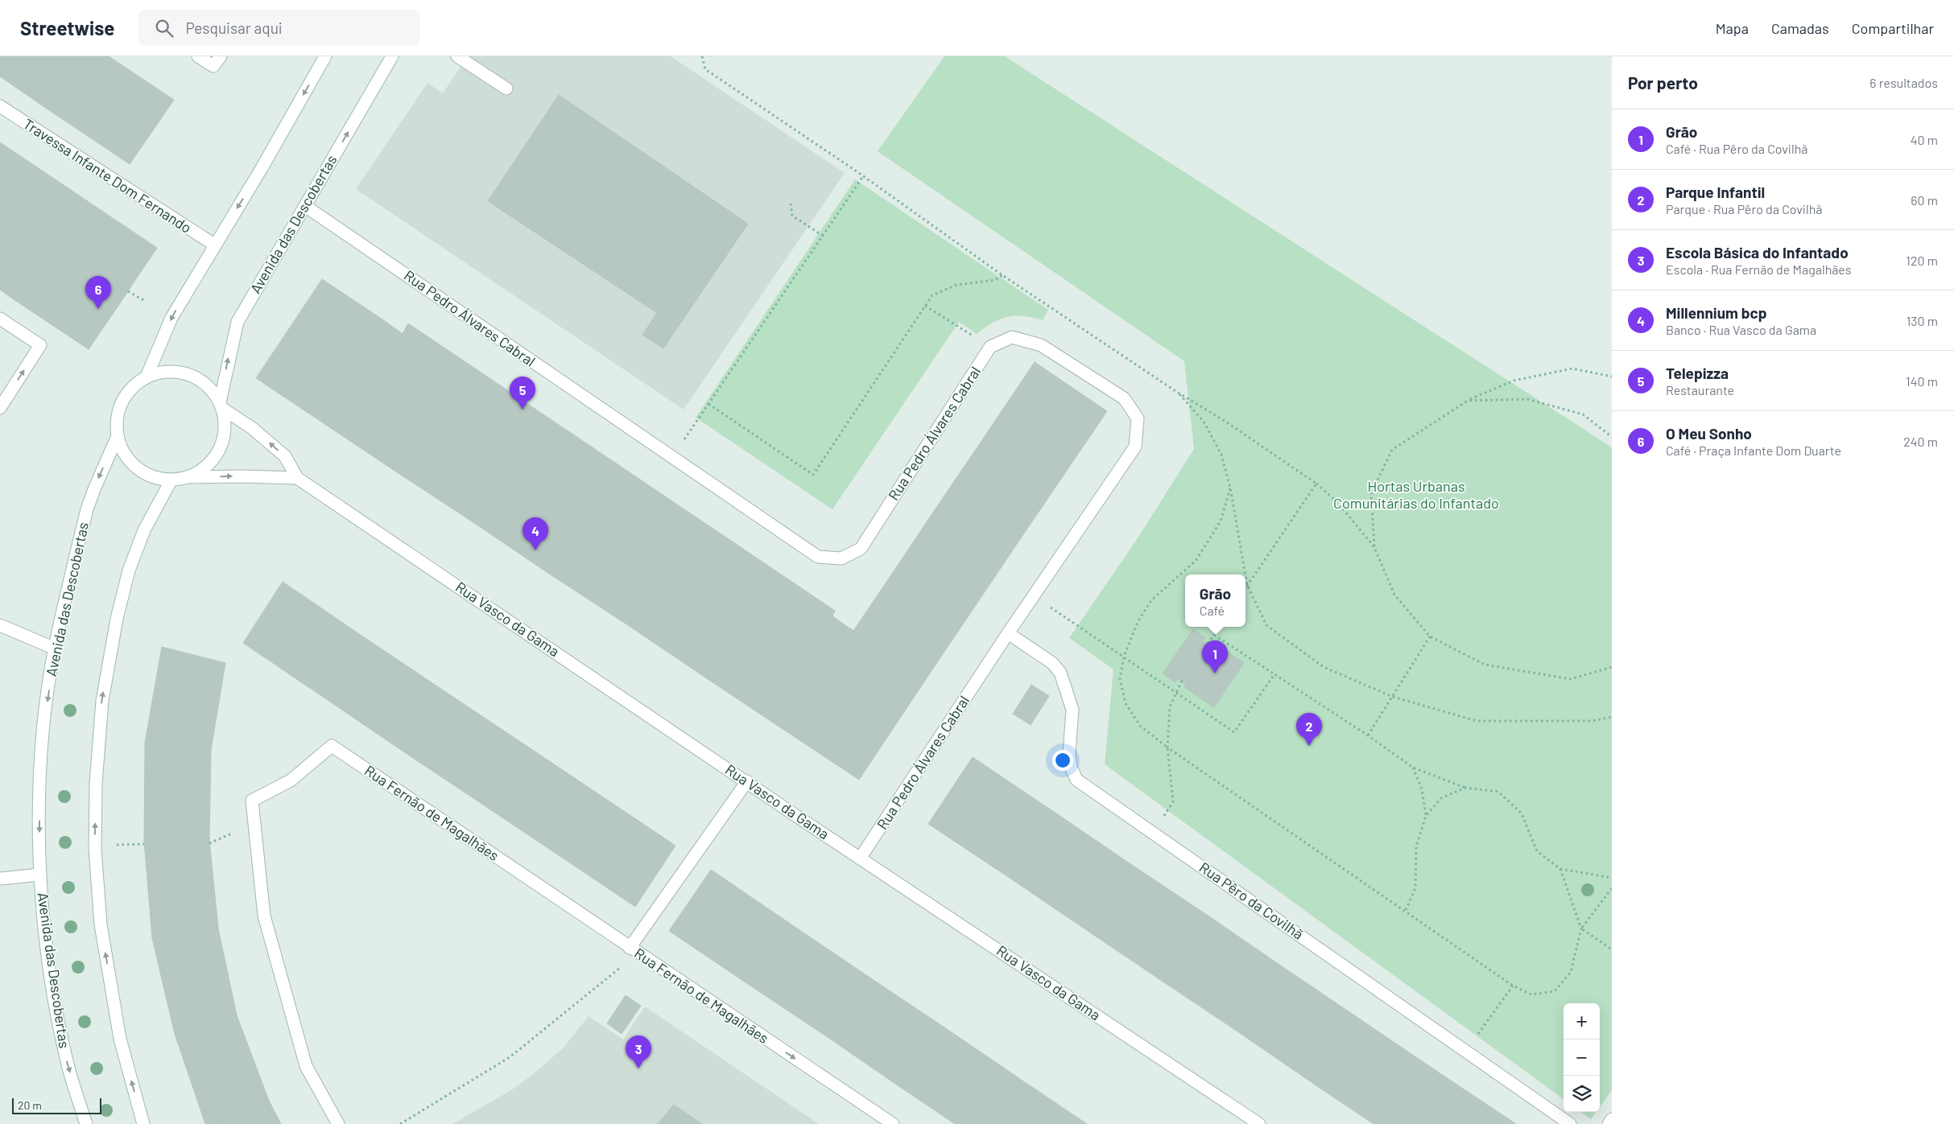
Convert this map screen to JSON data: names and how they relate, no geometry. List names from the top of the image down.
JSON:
{
  "streets": {
    "street": [
      "Travessa Infante Dom Fernando",
      "Avenida das Descobertas",
      "Rua Pedro Álvares Cabral",
      "Rua Vasco da Gama",
      "Rua Fernão de Magalhães",
      "Rua Pêro da Covilhã"
    ]
  },
  "crossings": [
    ["Avenida das Descobertas", "Rua Pedro Álvares Cabral"],
    ["Avenida das Descobertas", "Rua Vasco da Gama"],
    ["Rua Pedro Álvares Cabral", "Rua Vasco da Gama"],
    ["Rua Pedro Álvares Cabral", "Rua Pêro da Covilhã"]
  ],
  "parks": ["Hortas Urbanas Comunitárias do Infantado"],
  "scale_bar": "20 m",
  "page": {
    "header": "Streetwise",
    "search": "Pesquisar aqui",
    "nav": ["Mapa", "Camadas", "Compartilhar"],
    "heading": ["Por perto", "6 resultados"],
    "list": [
      {
        "mark": "1",
        "name": "Grão",
        "note": "Café · Rua Pêro da Covilhã",
        "value": "40 m"
      },
      {
        "mark": "2",
        "name": "Parque Infantil",
        "note": "Parque · Rua Pêro da Covilhã",
        "value": "60 m"
      },
      {
        "mark": "3",
        "name": "Escola Básica do Infantado",
        "note": "Escola · Rua Fernão de Magalhães",
        "value": "120 m"
      },
      {
        "mark": "4",
        "name": "Millennium bcp",
        "note": "Banco · Rua Vasco da Gama",
        "value": "130 m"
      },
      {
        "mark": "5",
        "name": "Telepizza",
        "note": "Restaurante",
        "value": "140 m"
      },
      {
        "mark": "6",
        "name": "O Meu Sonho",
        "note": "Café · Praça Infante Dom Duarte",
        "value": "240 m"
      }
    ],
    "pins": [
      "6",
      "5",
      "4",
      "1",
      "2",
      "3"
    ],
    "popup": ["Grão", "Café"],
    "map_buttons": ["+", "−"],
    "scale": "20 m"
  }
}
